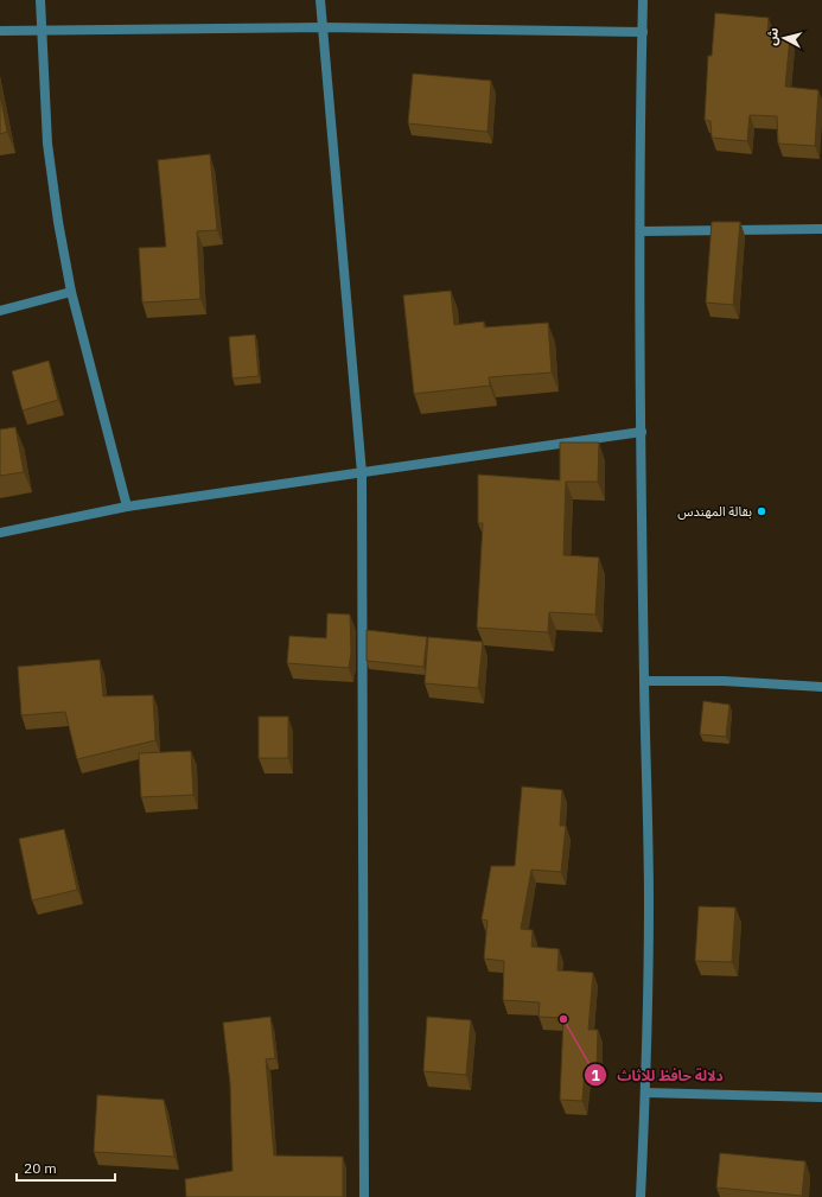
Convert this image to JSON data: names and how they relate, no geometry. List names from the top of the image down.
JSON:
{
  "places": ["بقالة المهندس", "دلالة حافظ للاثاث"],
  "scale_bar": "20 m",
  "north": "left"
}
